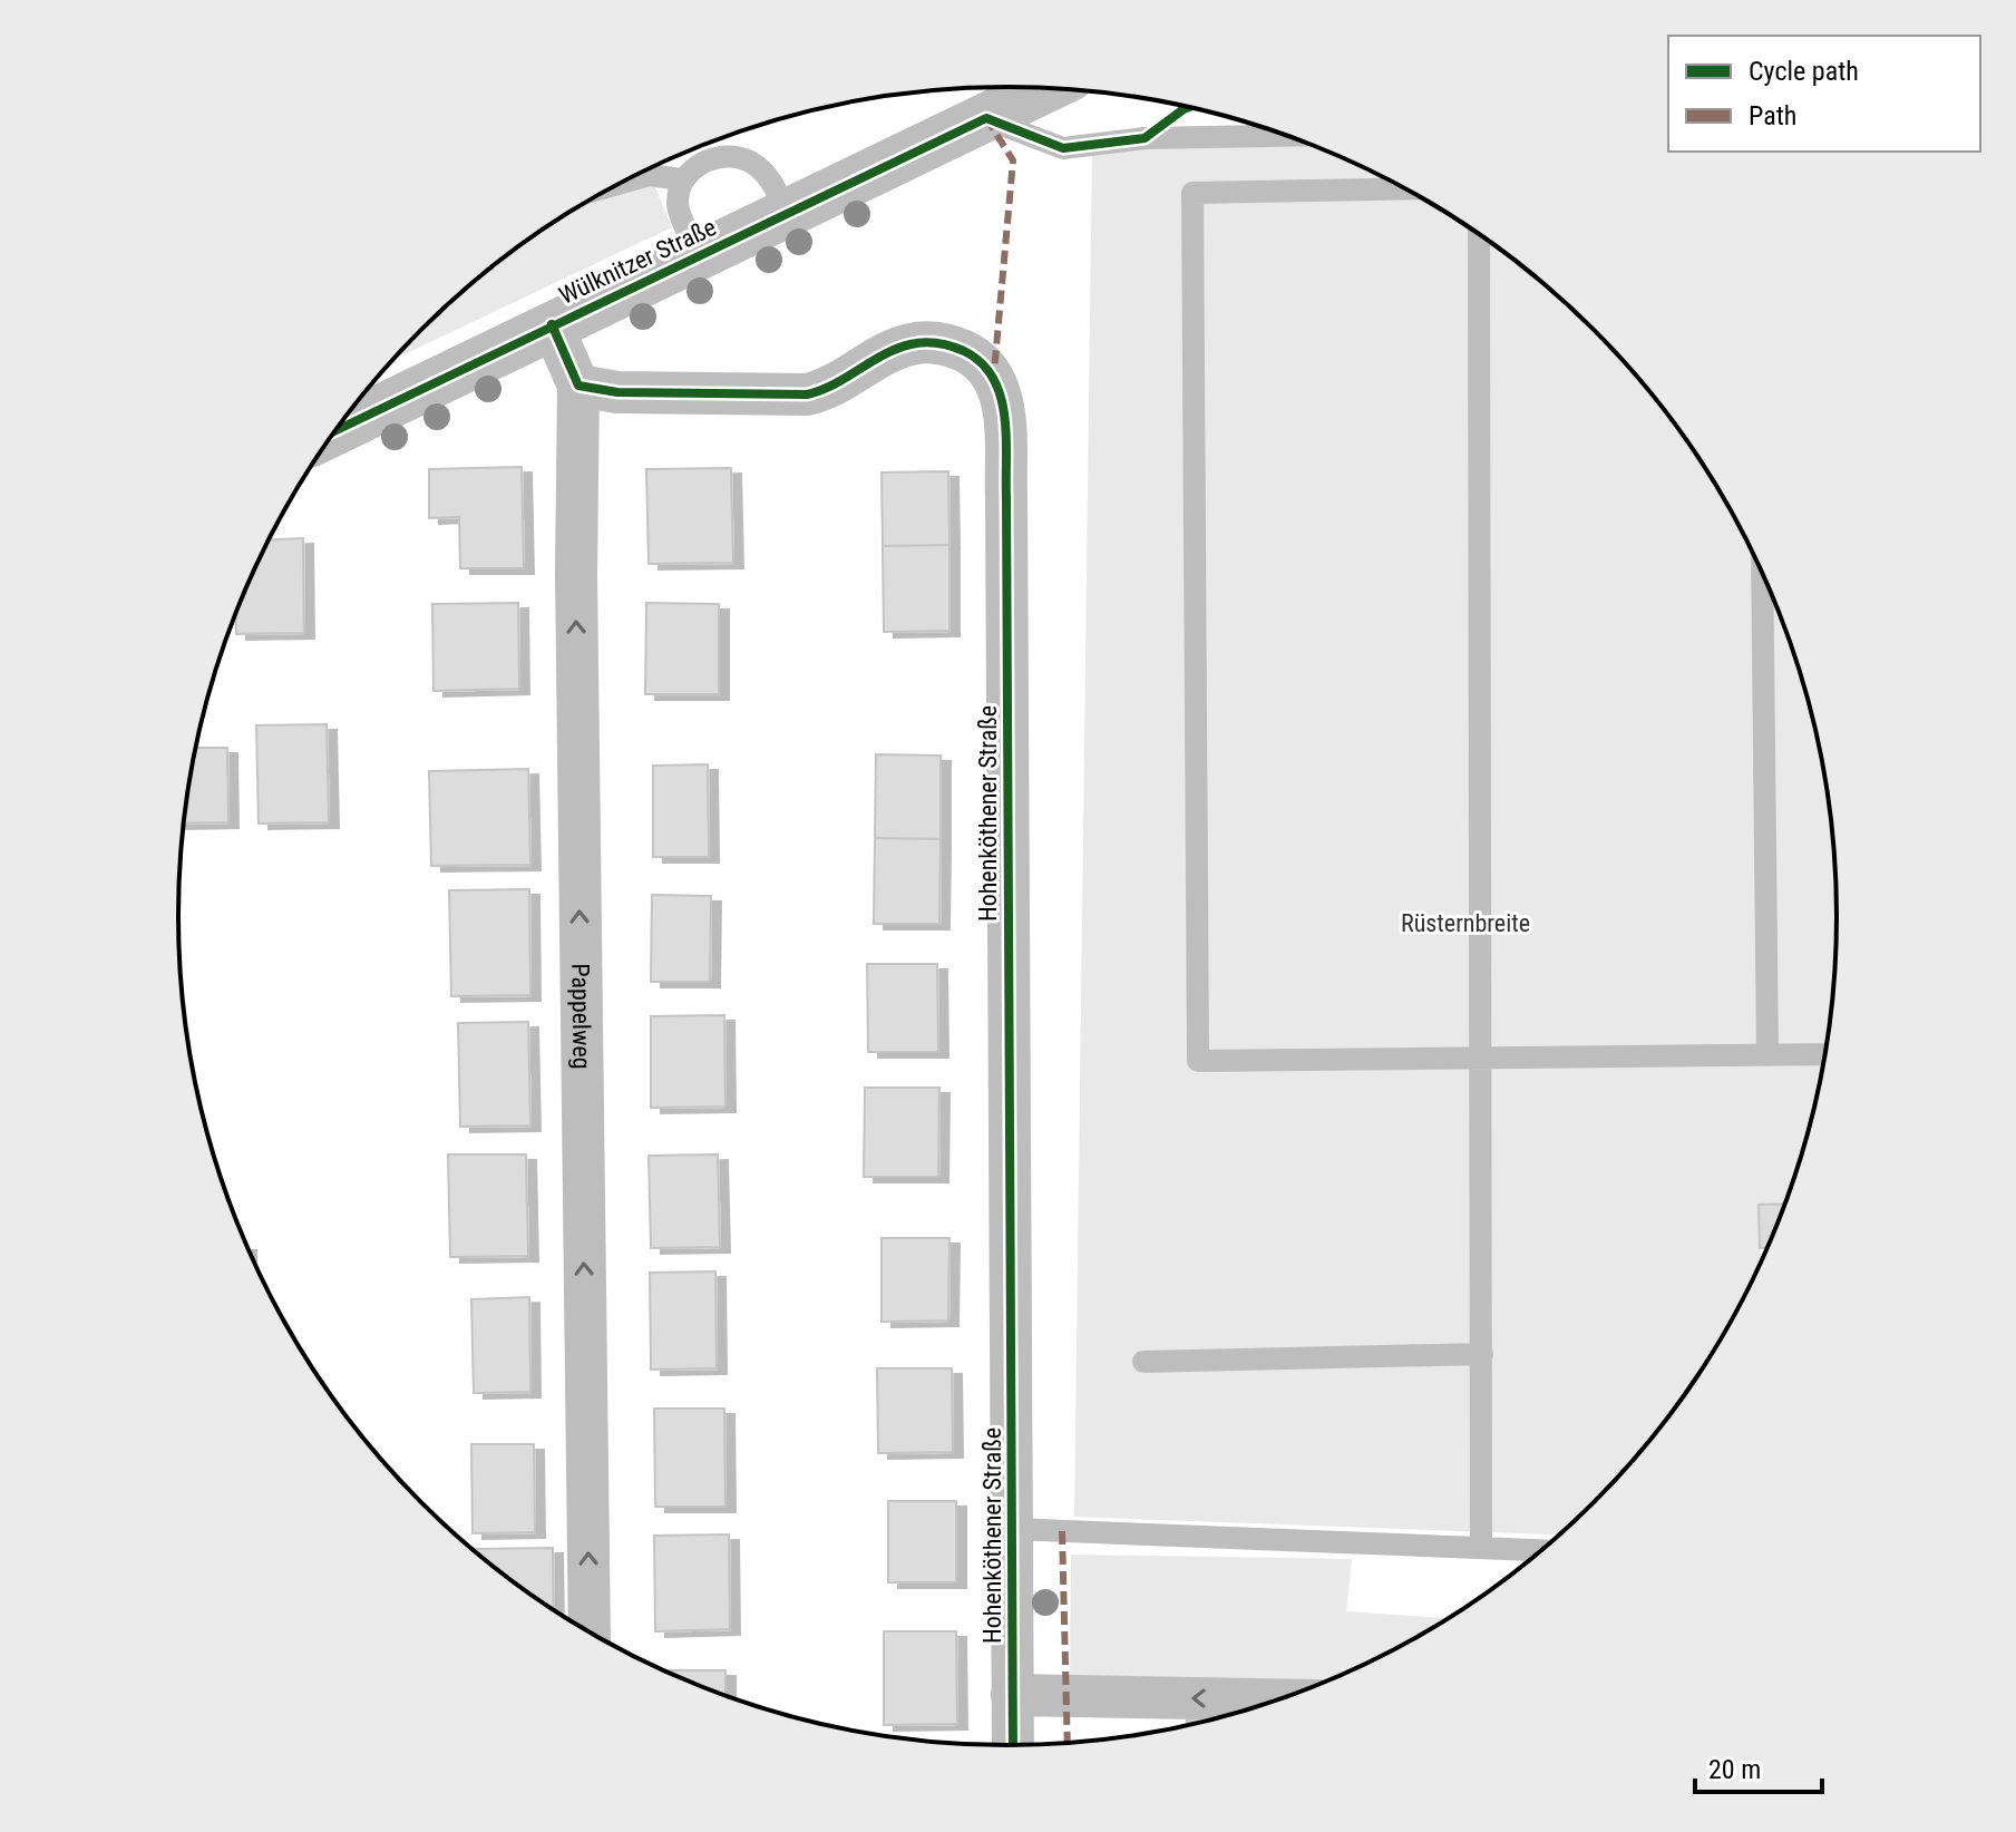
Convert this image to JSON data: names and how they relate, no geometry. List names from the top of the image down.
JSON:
{
  "streets": {
    "street": ["Wülknitzer Straße", "Hohenköthener Straße", "Pappelweg"]
  },
  "crossings": [
    ["Hohenköthener Straße", "Pappelweg"]
  ],
  "one_way": ["Pappelweg"],
  "parks": ["Rüsternbreite"],
  "legend": ["Cycle path", "Path"],
  "scale_bar": "20 m"
}
